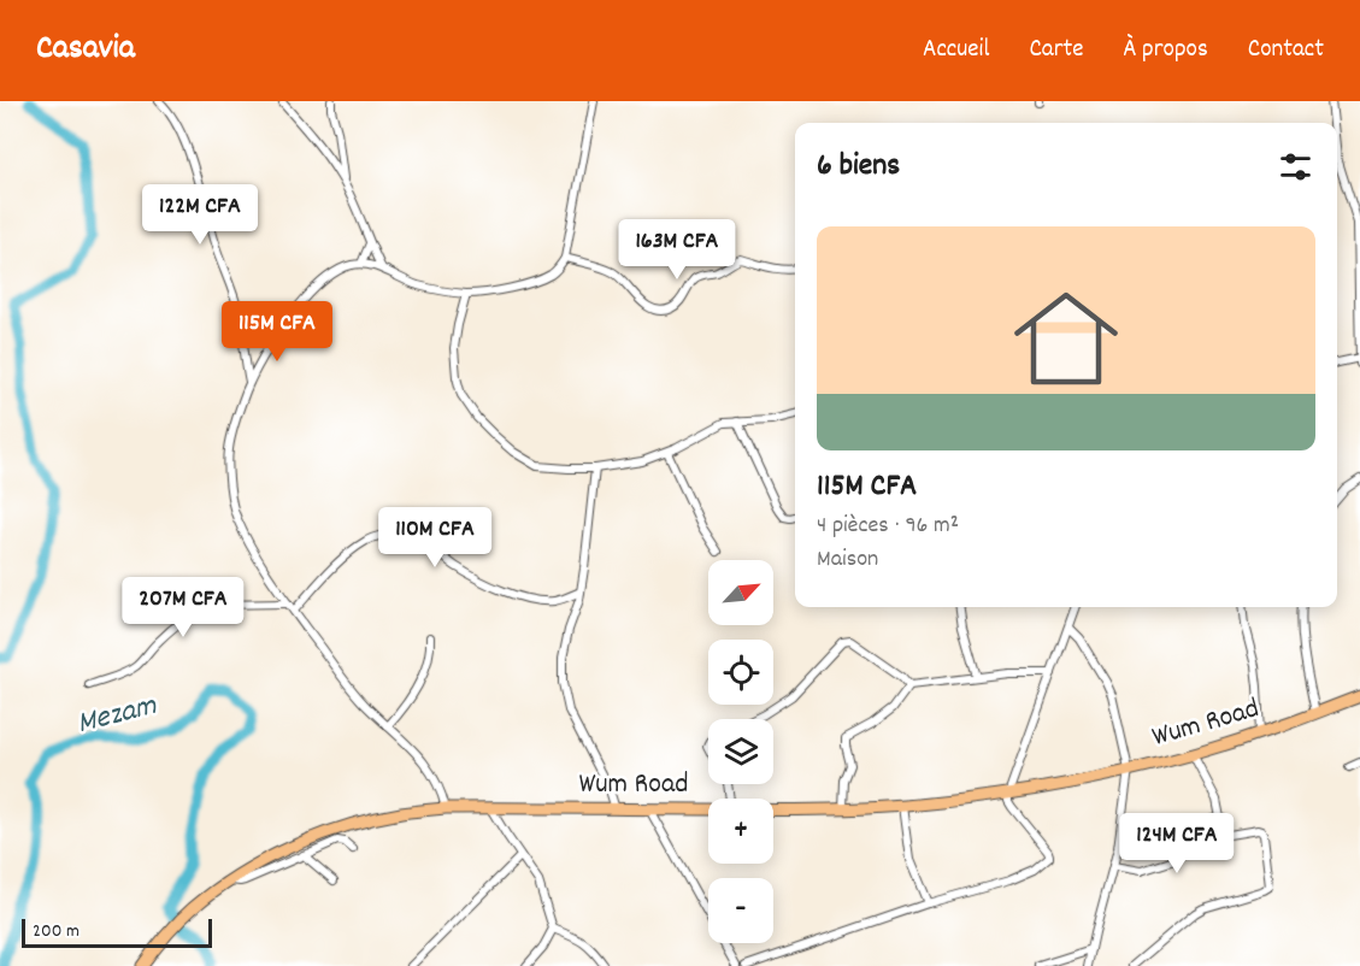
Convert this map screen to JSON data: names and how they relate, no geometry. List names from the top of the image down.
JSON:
{
  "streets": {
    "highway": ["Wum Road"]
  },
  "water": ["Mezam"],
  "scale_bar": "200 m",
  "north": "top right",
  "page": {
    "header": "Casavia",
    "nav": [
      "Accueil",
      "Carte",
      "À propos",
      "Contact"
    ],
    "heading": "6 biens",
    "price": [
      "122M CFA",
      "163M CFA",
      "115M CFA",
      "110M CFA",
      "207M CFA",
      "124M CFA"
    ],
    "list": [
      {
        "name": "115M CFA",
        "note": "4 pièces · 96 m² · Maison"
      }
    ],
    "map_buttons": ["+", "−"],
    "scale": "200 m"
  }
}
